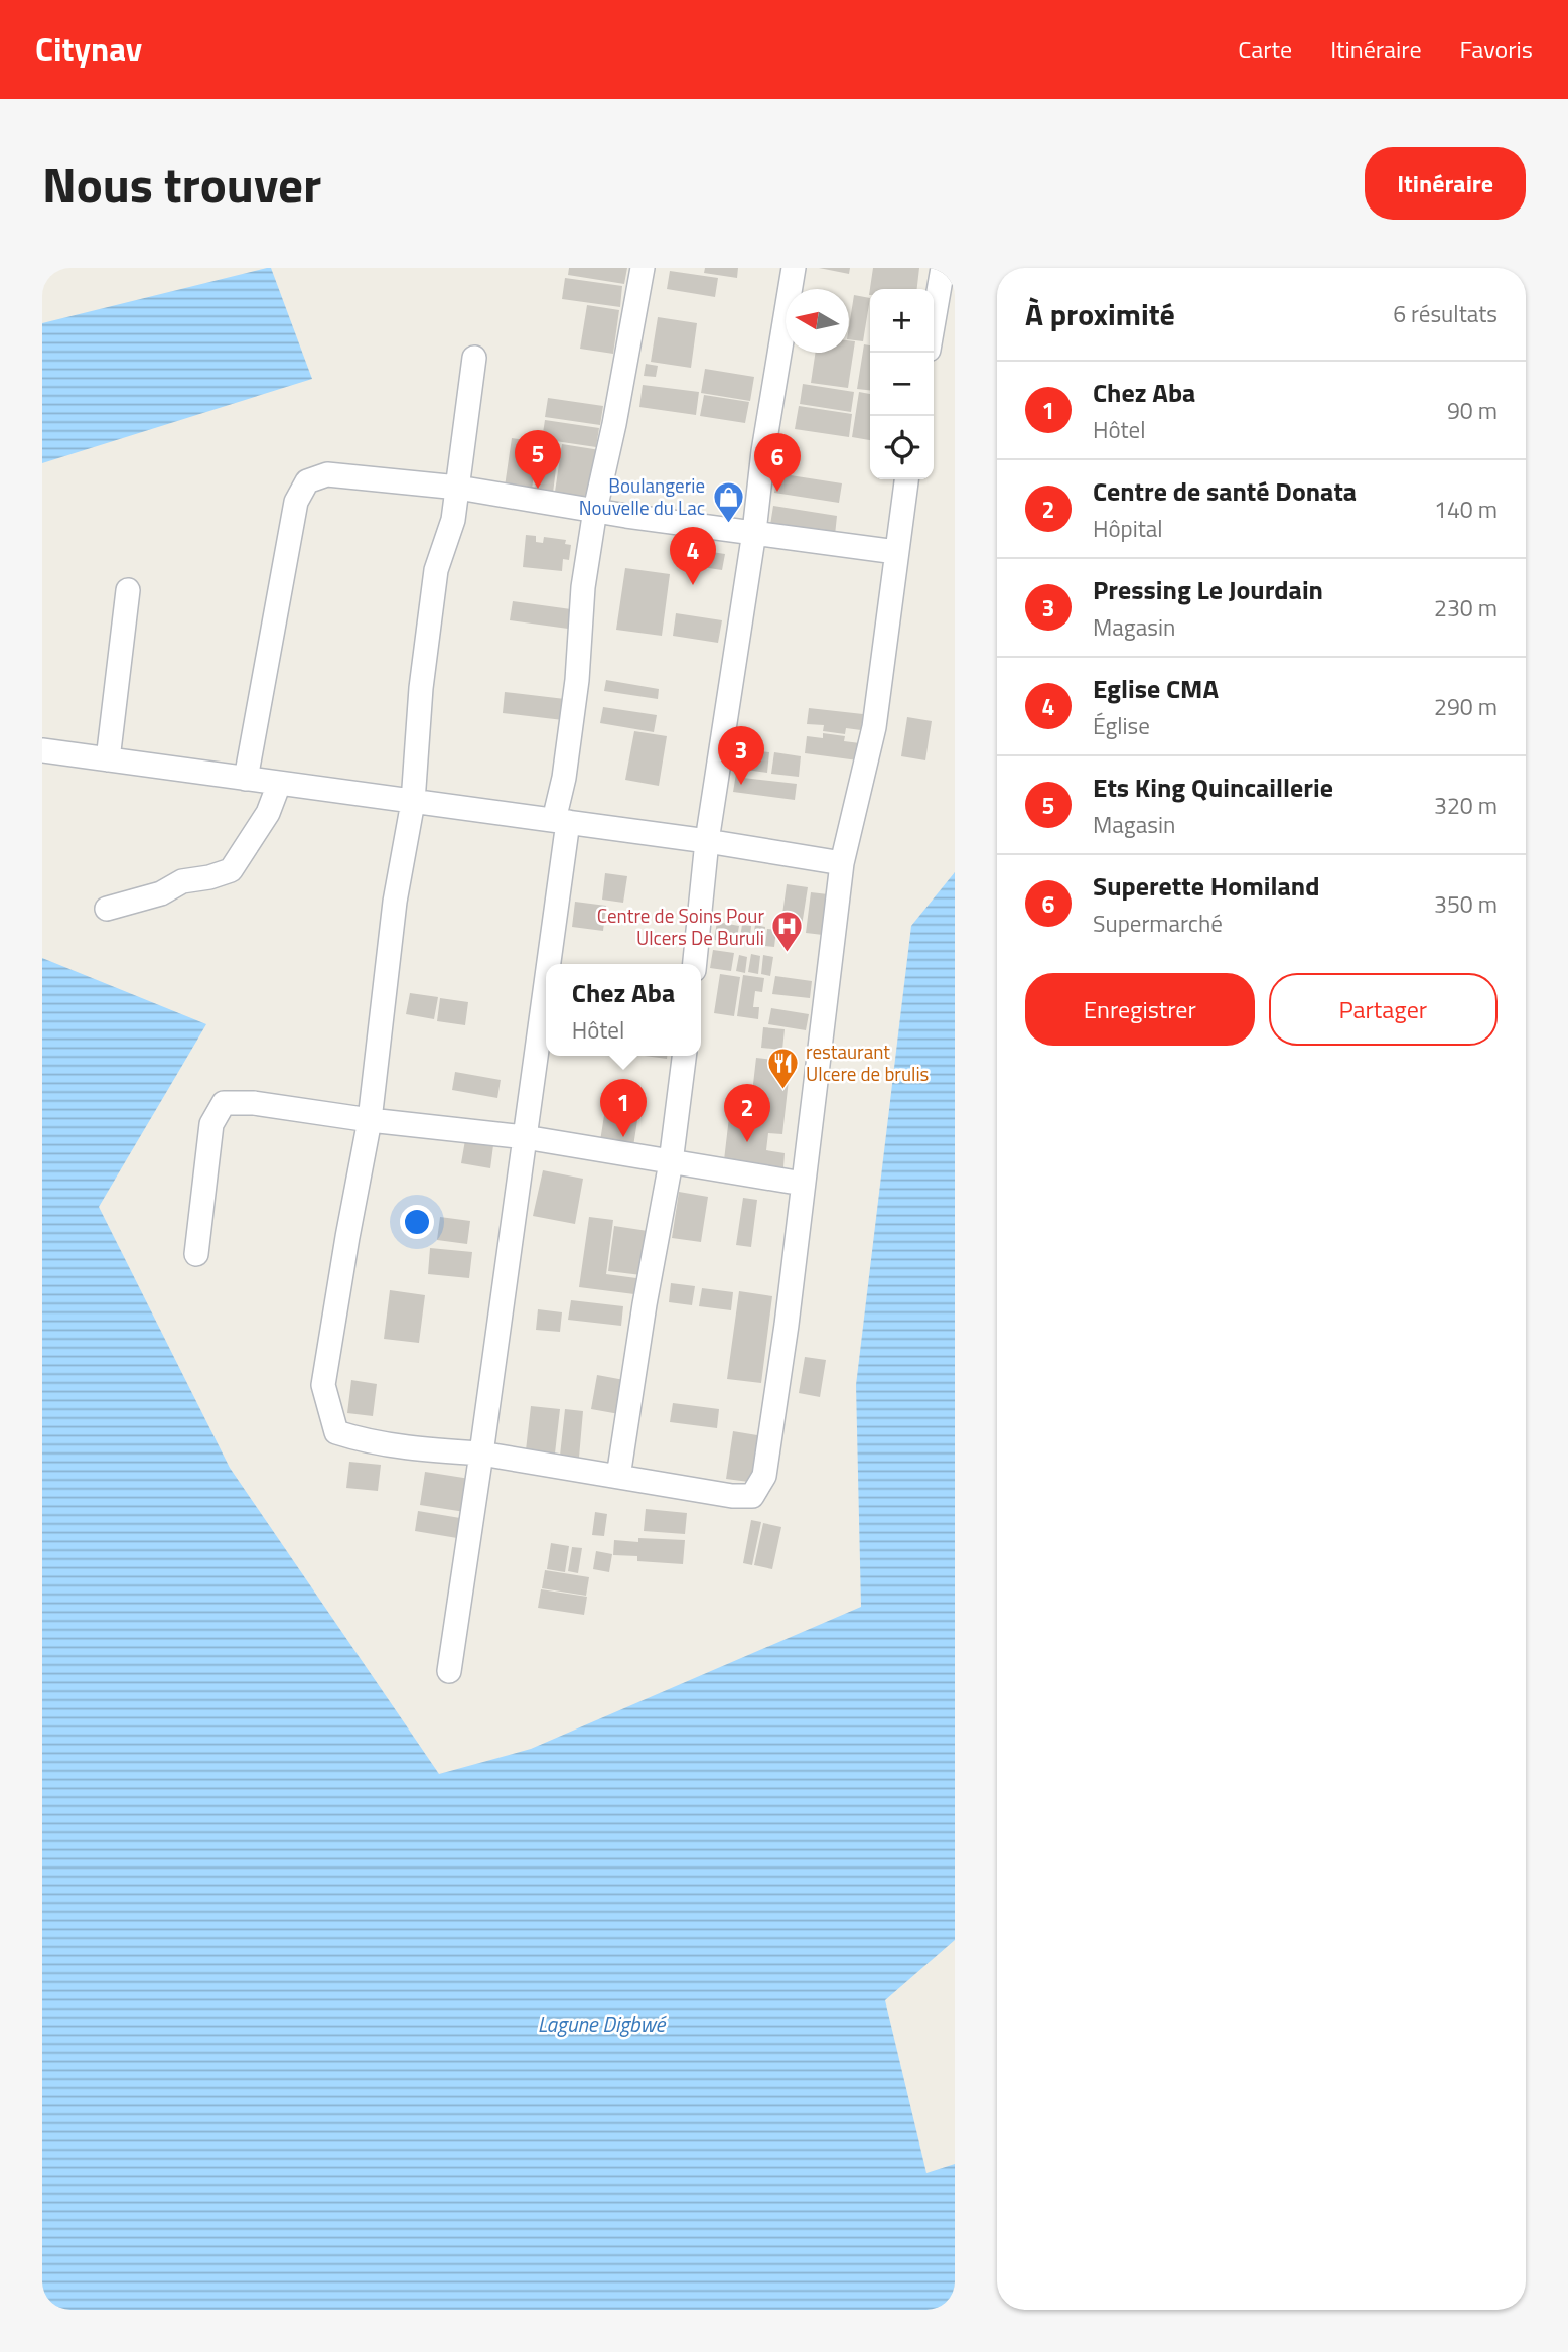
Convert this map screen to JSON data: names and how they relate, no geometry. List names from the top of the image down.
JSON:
{
  "water": ["Lagune Digbwé"],
  "places": {
    "shop": ["Boulangerie Nouvelle du Lac"],
    "hospital": ["Centre de Soins Pour Ulcers De Buruli"],
    "restaurant": ["restaurant Ulcere de brulis"]
  },
  "north": "left",
  "page": {
    "header": "Citynav",
    "nav": ["Carte", "Itinéraire", "Favoris"],
    "title": "Nous trouver",
    "buttons": [
      "Itinéraire",
      ["Enregistrer", "Partager"]
    ],
    "heading": ["À proximité", "6 résultats"],
    "map_buttons": ["+", "−"],
    "list": [
      {
        "mark": "1",
        "name": "Chez Aba",
        "note": "Hôtel",
        "value": "90 m"
      },
      {
        "mark": "2",
        "name": "Centre de santé Donata",
        "note": "Hôpital",
        "value": "140 m"
      },
      {
        "mark": "3",
        "name": "Pressing Le Jourdain",
        "note": "Magasin",
        "value": "230 m"
      },
      {
        "mark": "4",
        "name": "Eglise CMA",
        "note": "Église",
        "value": "290 m"
      },
      {
        "mark": "5",
        "name": "Ets King Quincaillerie",
        "note": "Magasin",
        "value": "320 m"
      },
      {
        "mark": "6",
        "name": "Superette Homiland",
        "note": "Supermarché",
        "value": "350 m"
      }
    ],
    "pins": [
      "5",
      "6",
      "4",
      "3",
      "1",
      "2"
    ],
    "popup": ["Chez Aba", "Hôtel"]
  }
}
